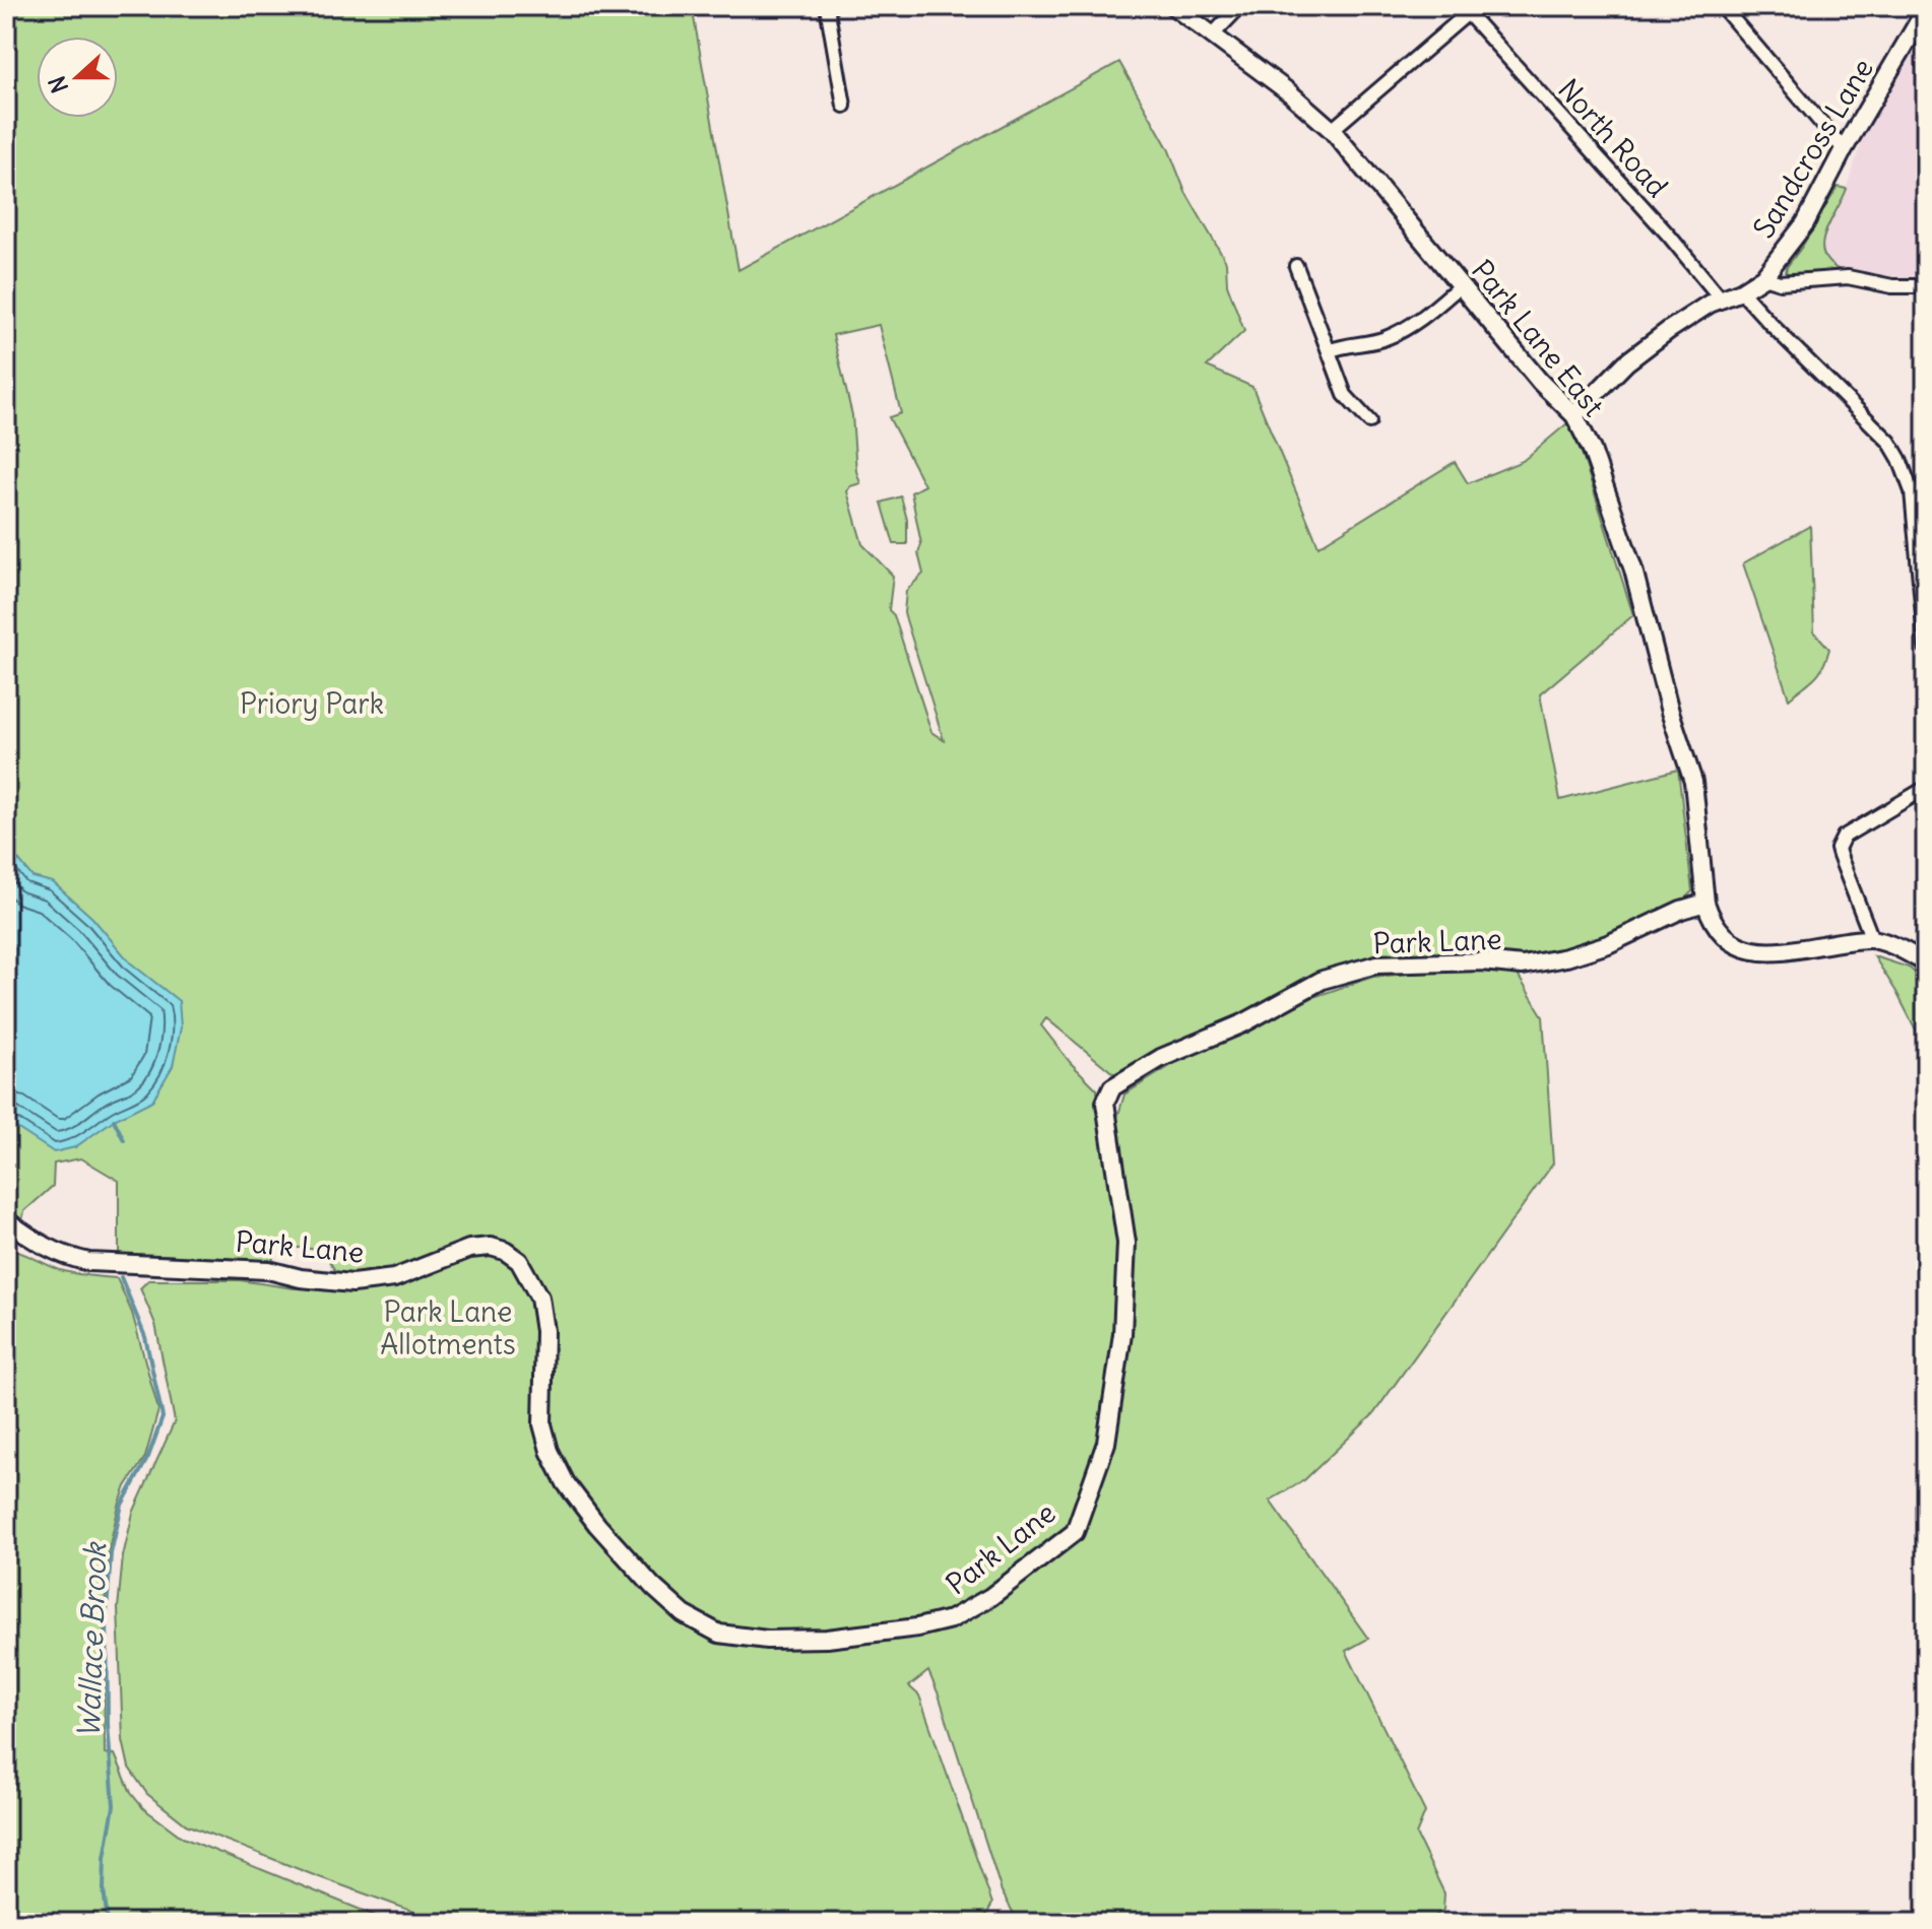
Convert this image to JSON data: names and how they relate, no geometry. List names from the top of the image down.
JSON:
{
  "streets": {
    "street": [
      "North Road",
      "Sandcross Lane",
      "Park Lane East",
      "Park Lane"
    ]
  },
  "crossings": [
    ["North Road", "Sandcross Lane"],
    ["Sandcross Lane", "Park Lane East"],
    ["Park Lane East", "Park Lane"]
  ],
  "water": ["Wallace Brook"],
  "parks": ["Priory Park", "Park Lane Allotments"],
  "north": "left"
}
